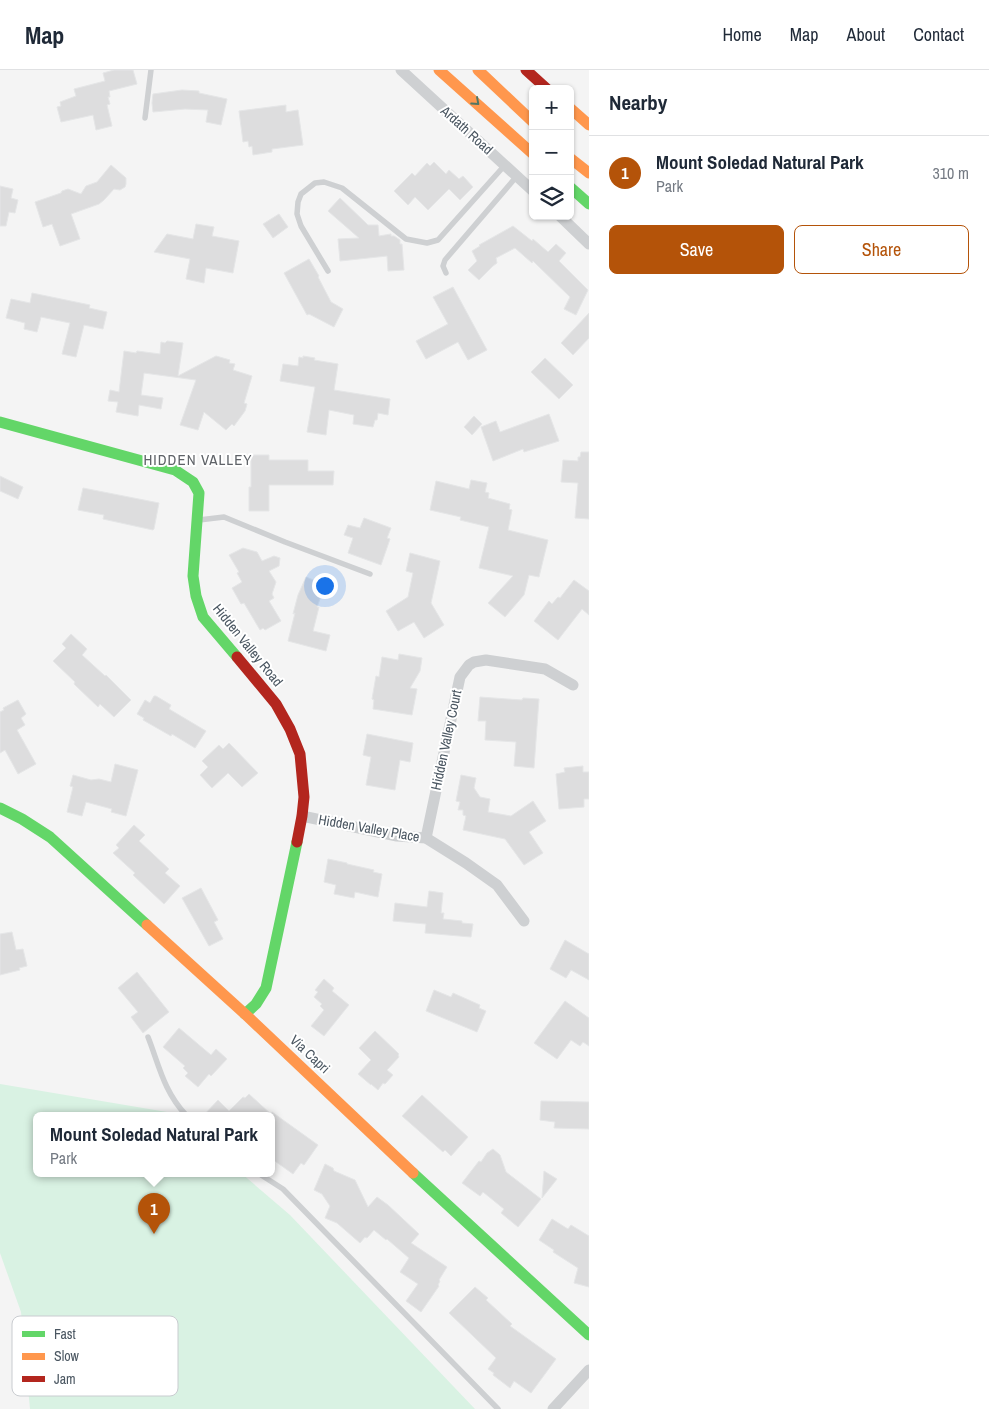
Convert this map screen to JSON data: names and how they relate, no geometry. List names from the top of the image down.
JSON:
{
  "streets": {
    "main road": ["Hidden Valley Road", "Via Capri"],
    "street": ["Ardath Road", "Hidden Valley Court", "Hidden Valley Place"]
  },
  "crossings": [
    ["Hidden Valley Road", "Hidden Valley Place"],
    ["Hidden Valley Road", "Via Capri"],
    ["Hidden Valley Court", "Hidden Valley Place"]
  ],
  "districts": ["HIDDEN VALLEY"],
  "legend": ["Fast", "Slow", "Jam"],
  "page": {
    "header": "Map",
    "nav": [
      "Home",
      "Map",
      "About",
      "Contact"
    ],
    "heading": "Nearby",
    "map_buttons": ["+", "−"],
    "list": [
      {
        "mark": "1",
        "name": "Mount Soledad Natural Park",
        "note": "Park",
        "value": "310 m"
      }
    ],
    "buttons": ["Save", "Share"],
    "popup": ["Mount Soledad Natural Park", "Park"],
    "pins": "1"
  }
}
